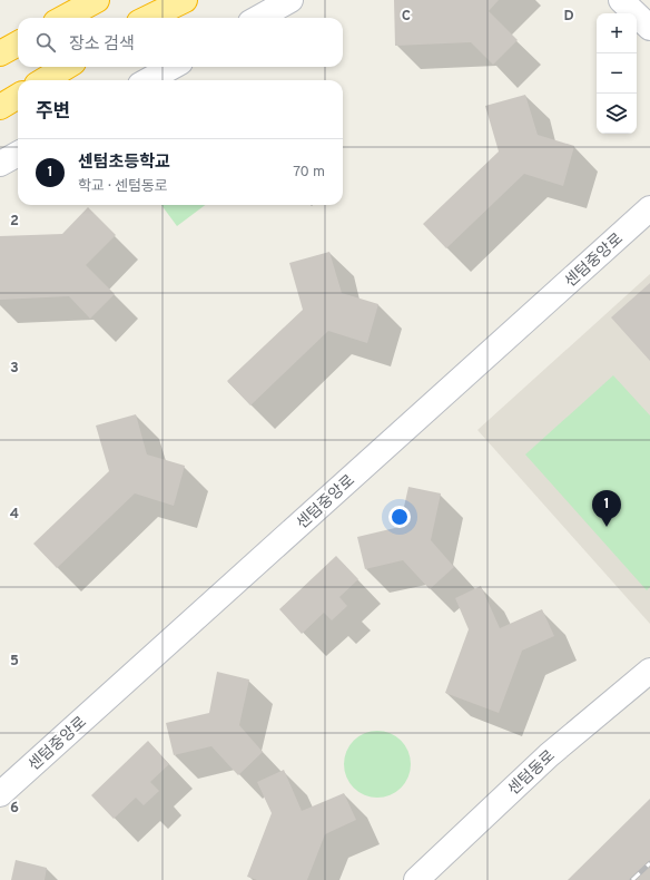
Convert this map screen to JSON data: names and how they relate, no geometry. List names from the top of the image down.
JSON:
{
  "streets": {
    "main road": ["센텀중앙로", "센텀동로"]
  },
  "page": {
    "map_buttons": ["+", "−"],
    "search": "장소 검색",
    "heading": "주변",
    "list": [
      {
        "mark": "1",
        "name": "센텀초등학교",
        "note": "학교 · 센텀동로",
        "value": "70 m"
      }
    ],
    "pins": "1"
  },
  "grid": {
    "columns": ["C", "D"],
    "rows": [
      "2",
      "3",
      "4",
      "5",
      "6"
    ]
  }
}
